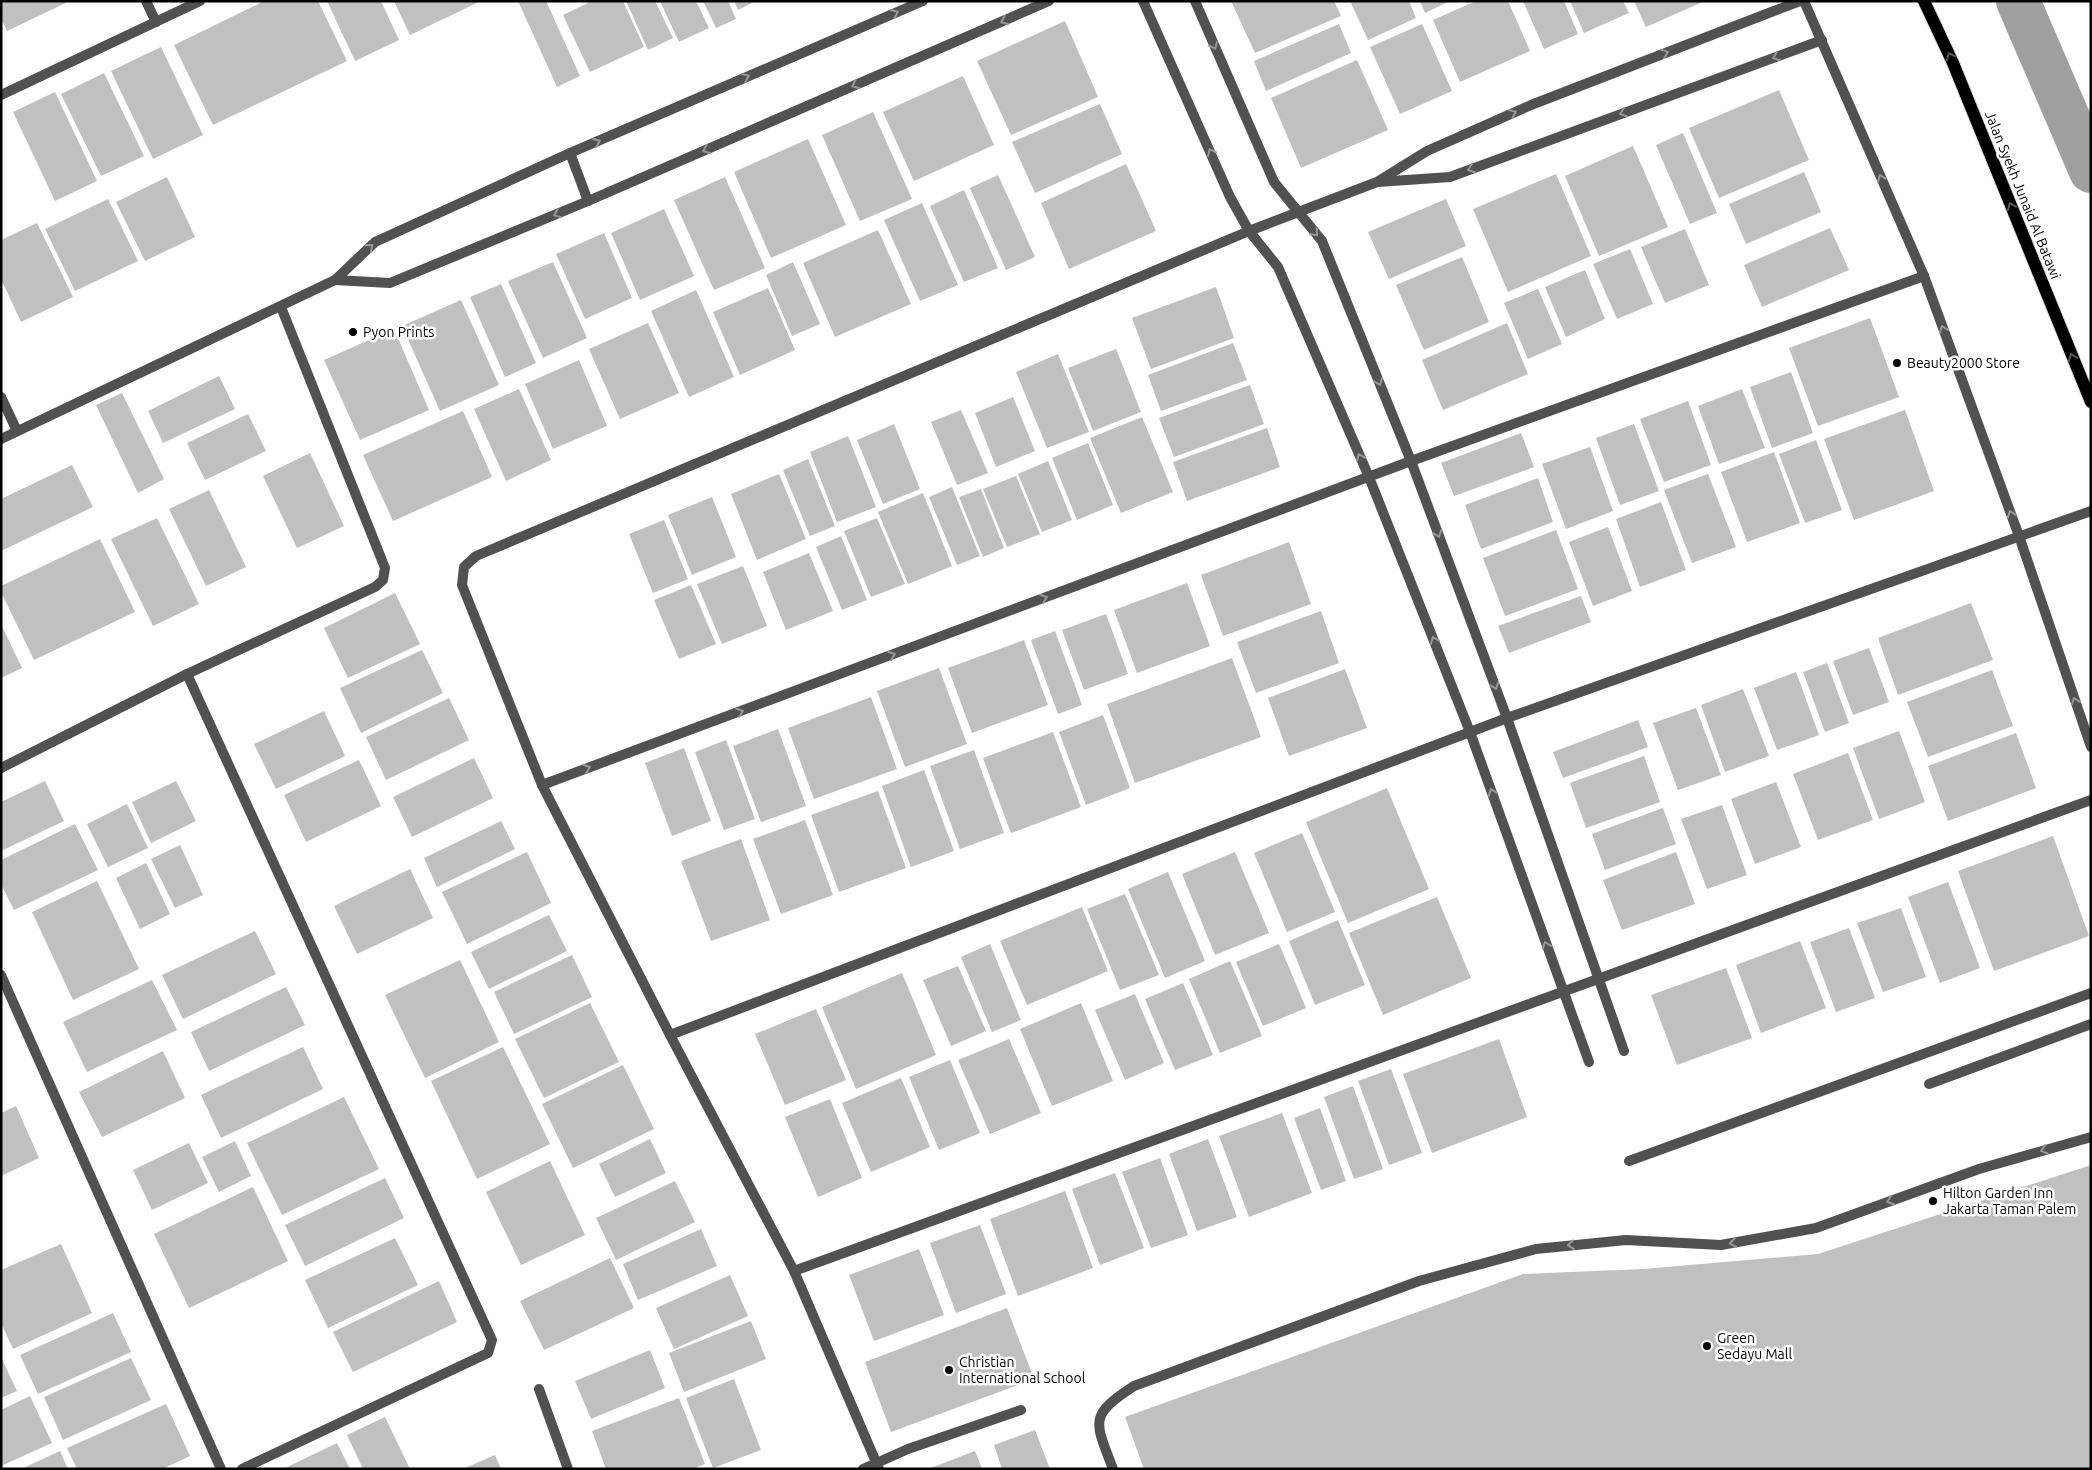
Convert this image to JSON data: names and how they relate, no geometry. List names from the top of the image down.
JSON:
{
  "streets": {
    "main road": ["Jalan Syekh Junaid Al Batawi"]
  },
  "one_way": ["Jalan Syekh Junaid Al Batawi"],
  "places": [
    "Pyon Prints",
    "Beauty2000 Store",
    "Hilton Garden Inn Jakarta Taman Palem",
    "Green Sedayu Mall",
    "Christian International School"
  ]
}
